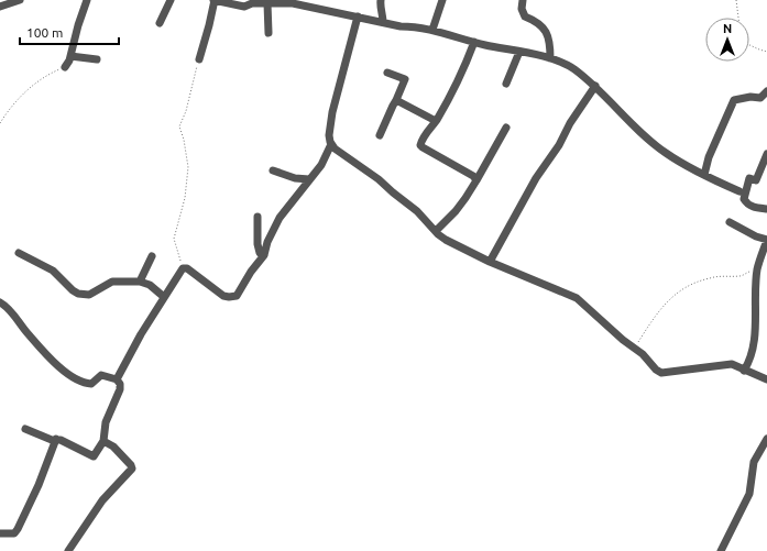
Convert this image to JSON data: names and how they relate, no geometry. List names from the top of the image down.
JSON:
{
  "scale_bar": "100 m",
  "north": "top"
}
